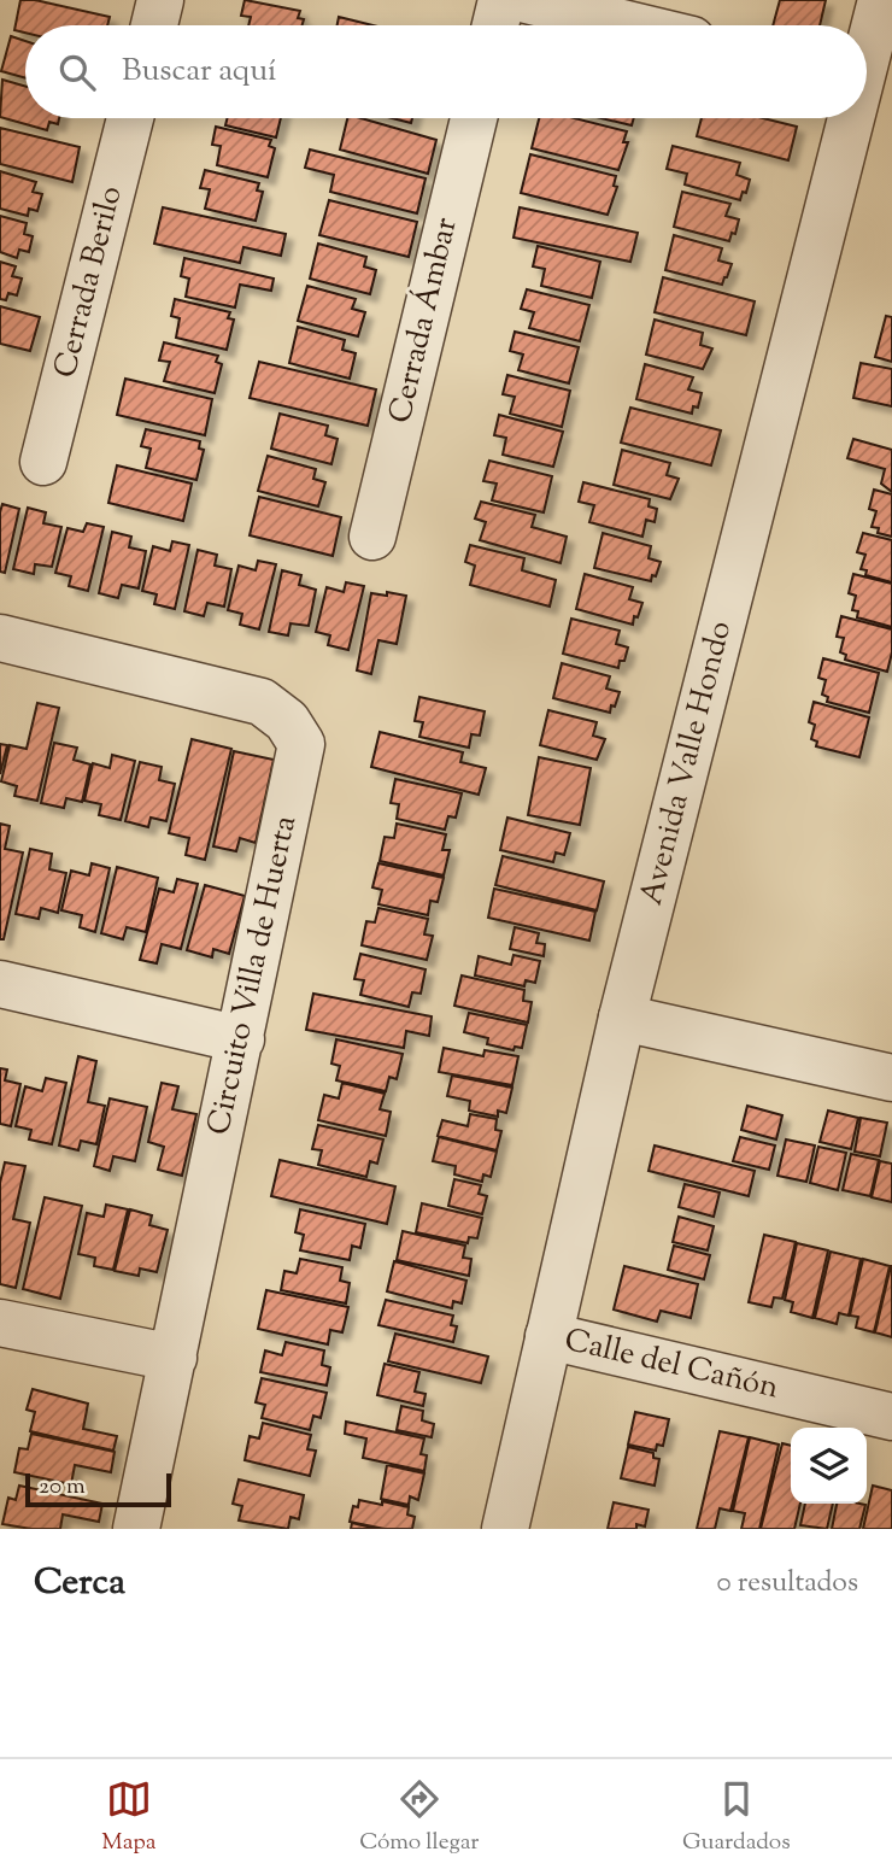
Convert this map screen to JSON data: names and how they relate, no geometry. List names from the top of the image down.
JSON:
{
  "streets": {
    "street": [
      "Cerrada Berilo",
      "Cerrada Ámbar",
      "Avenida Valle Hondo",
      "Circuito Villa de Huerta",
      "Calle del Cañón"
    ]
  },
  "crossings": [
    ["Avenida Valle Hondo", "Calle del Cañón"]
  ],
  "scale_bar": "20 m",
  "page": {
    "search": "Buscar aquí",
    "scale": "20 m",
    "heading": ["Cerca", "0 resultados"],
    "nav": ["Mapa", "Cómo llegar", "Guardados"]
  }
}
